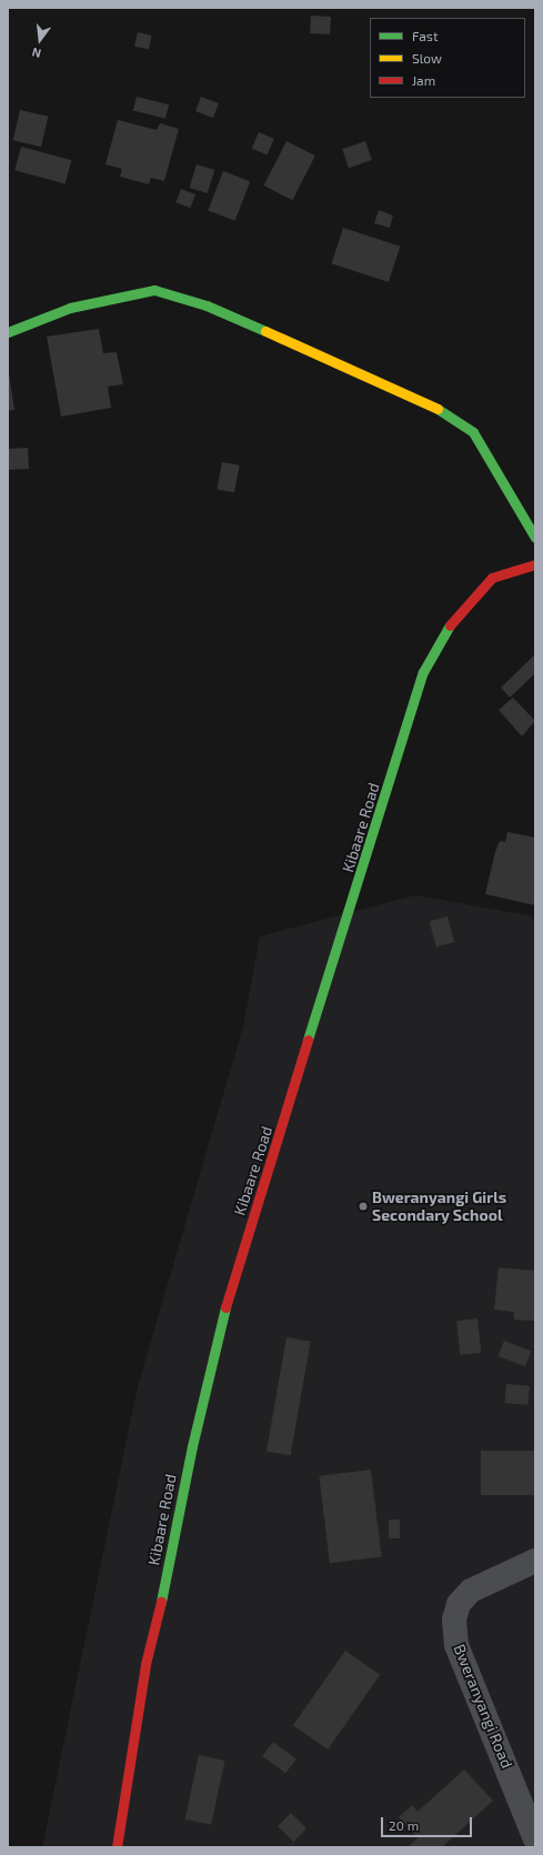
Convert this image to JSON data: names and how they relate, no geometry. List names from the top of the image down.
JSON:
{
  "streets": {
    "main road": ["Kibaare Road"],
    "street": ["Bweranyangi Road"]
  },
  "places": ["Bweranyangi Girls Secondary School"],
  "legend": ["Fast", "Slow", "Jam"],
  "scale_bar": "20 m",
  "north": "bottom"
}
